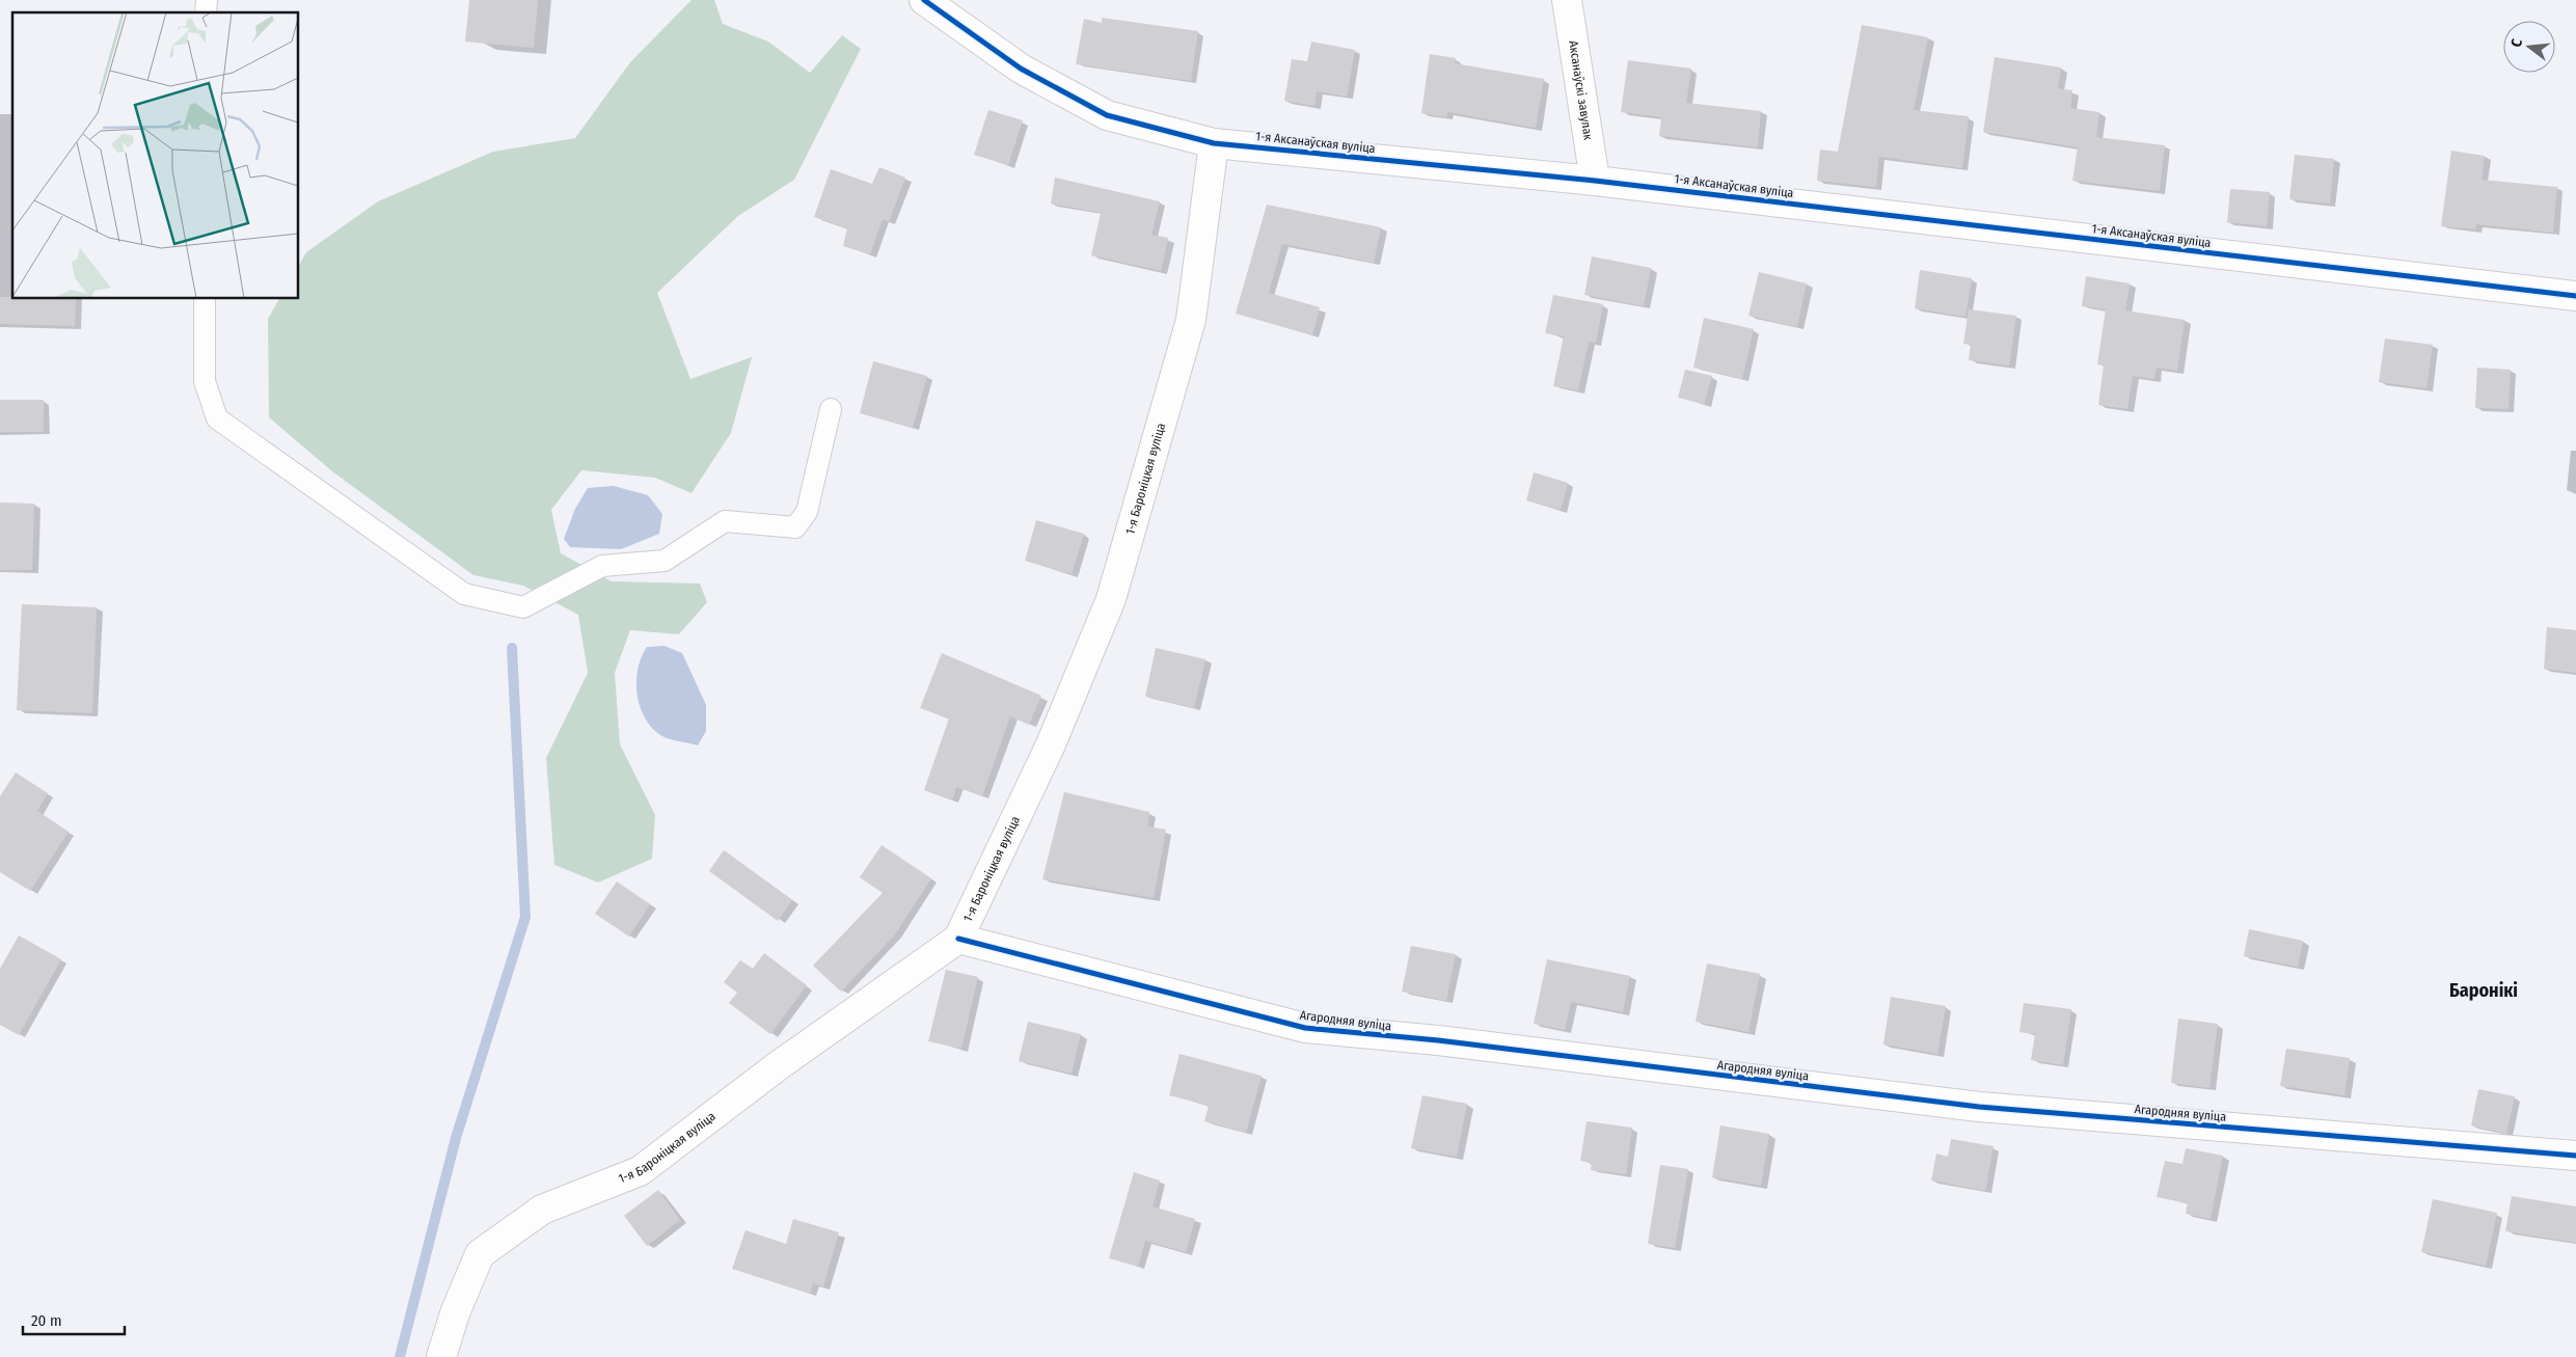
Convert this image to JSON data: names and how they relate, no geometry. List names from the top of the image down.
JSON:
{
  "streets": {
    "street": [
      "Аксанаўскі завулак",
      "1-я Аксанаўская вуліца",
      "1-я Бароніцкая вуліца",
      "Агародняя вуліца"
    ]
  },
  "crossings": [
    ["Аксанаўскі завулак", "1-я Аксанаўская вуліца"],
    ["1-я Аксанаўская вуліца", "1-я Бароніцкая вуліца"],
    ["1-я Бароніцкая вуліца", "Агародняя вуліца"]
  ],
  "districts": ["Баронікі"],
  "scale_bar": "20 m",
  "north": "left"
}
